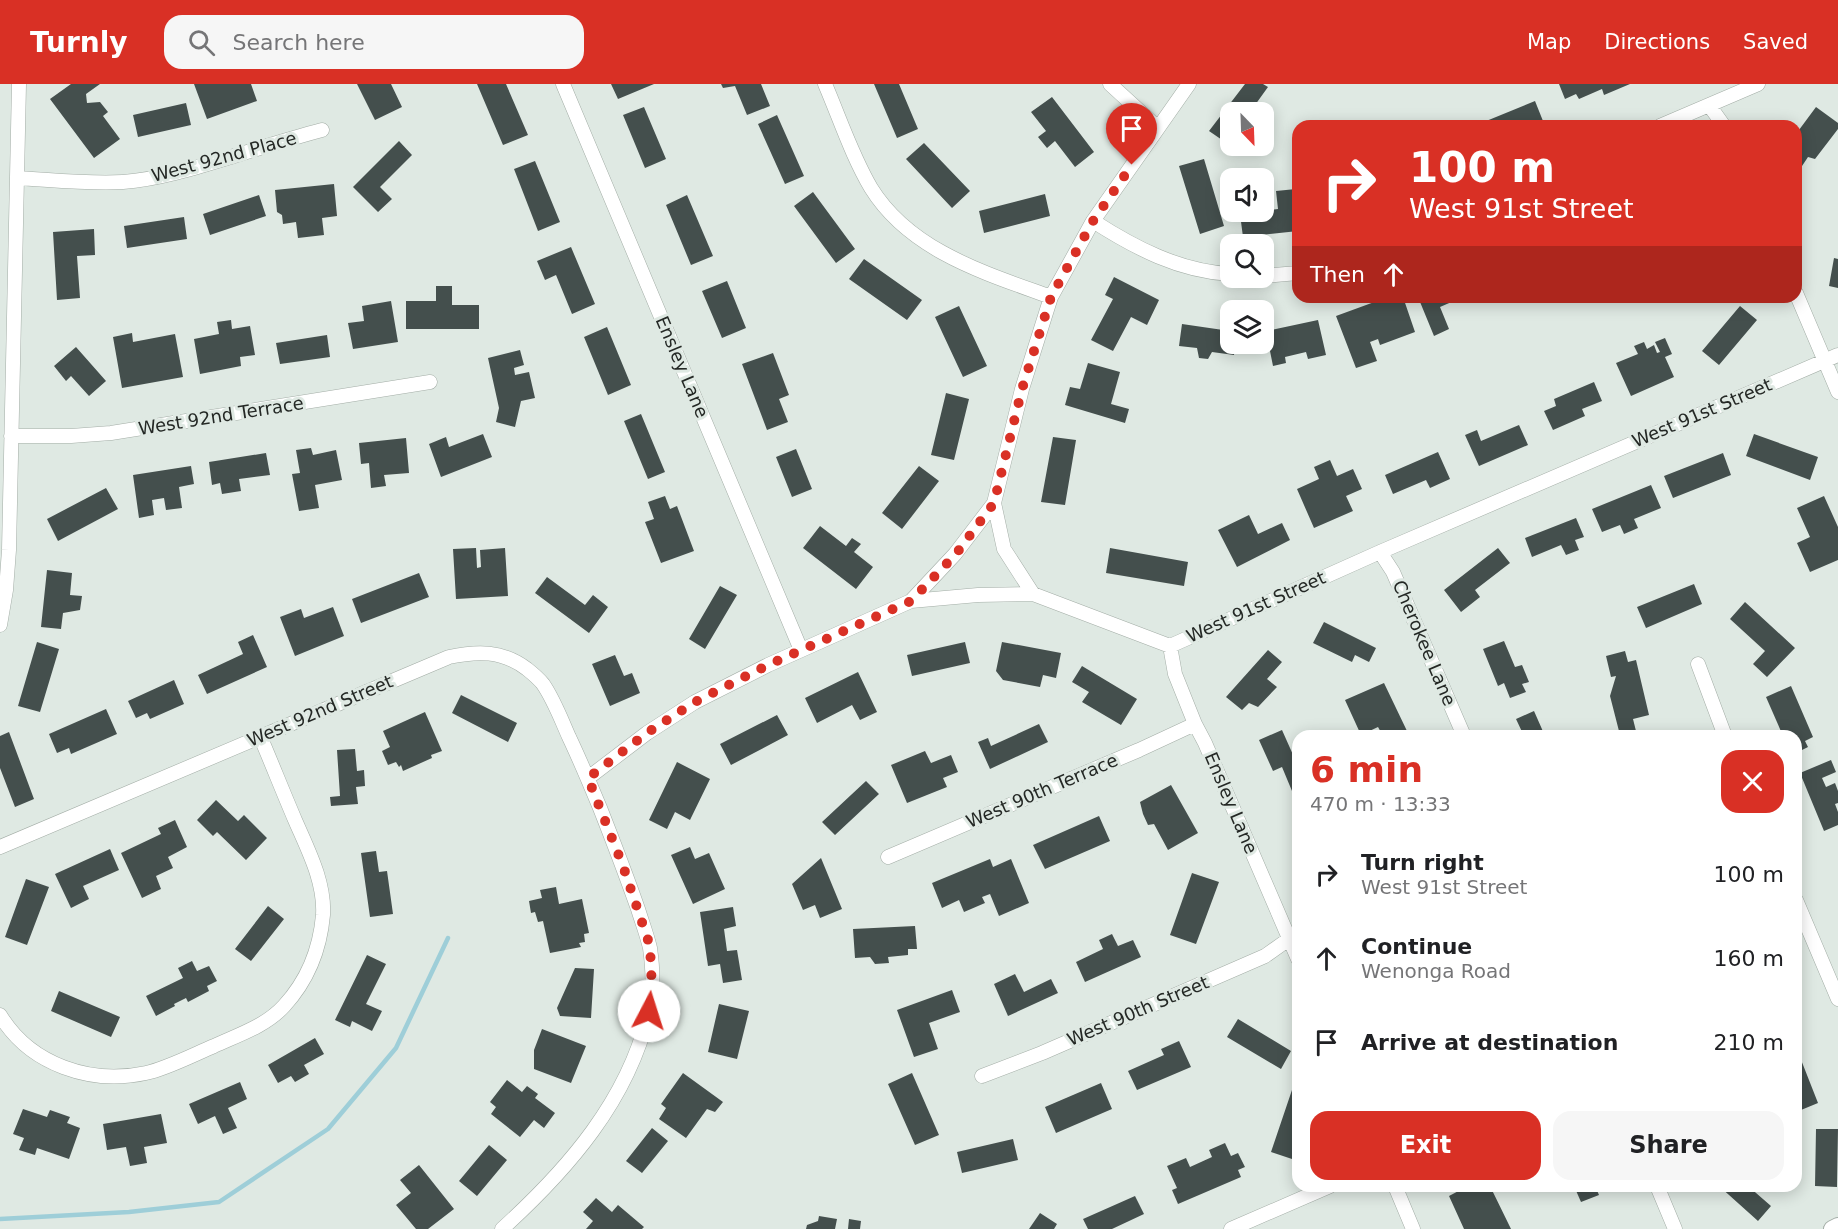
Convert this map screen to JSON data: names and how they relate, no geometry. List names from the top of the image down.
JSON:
{
  "streets": {
    "street": [
      "West 92nd Place",
      "Ensley Lane",
      "West 91st Street",
      "West 92nd Terrace",
      "Cherokee Lane",
      "West 92nd Street",
      "West 90th Terrace",
      "West 90th Street"
    ]
  },
  "crossings": [
    ["Ensley Lane", "West 91st Street"],
    ["Ensley Lane", "West 90th Terrace"],
    ["Ensley Lane", "West 90th Street"],
    ["West 91st Street", "Cherokee Lane"],
    ["West 91st Street", "West 92nd Street"]
  ],
  "north": "bottom right",
  "page": {
    "header": "Turnly",
    "search": "Search here",
    "nav": ["Map", "Directions", "Saved"],
    "turn": ["100 m", "West 91st Street"],
    "then": "Then",
    "heading": ["6 min", "470 m · 13:33"],
    "list": [
      {
        "name": "Turn right",
        "note": "West 91st Street",
        "value": "100 m"
      },
      {
        "name": "Continue",
        "note": "Wenonga Road",
        "value": "160 m"
      },
      {
        "name": "Arrive at destination",
        "value": "210 m"
      }
    ],
    "buttons": ["Exit", "Share"]
  }
}
